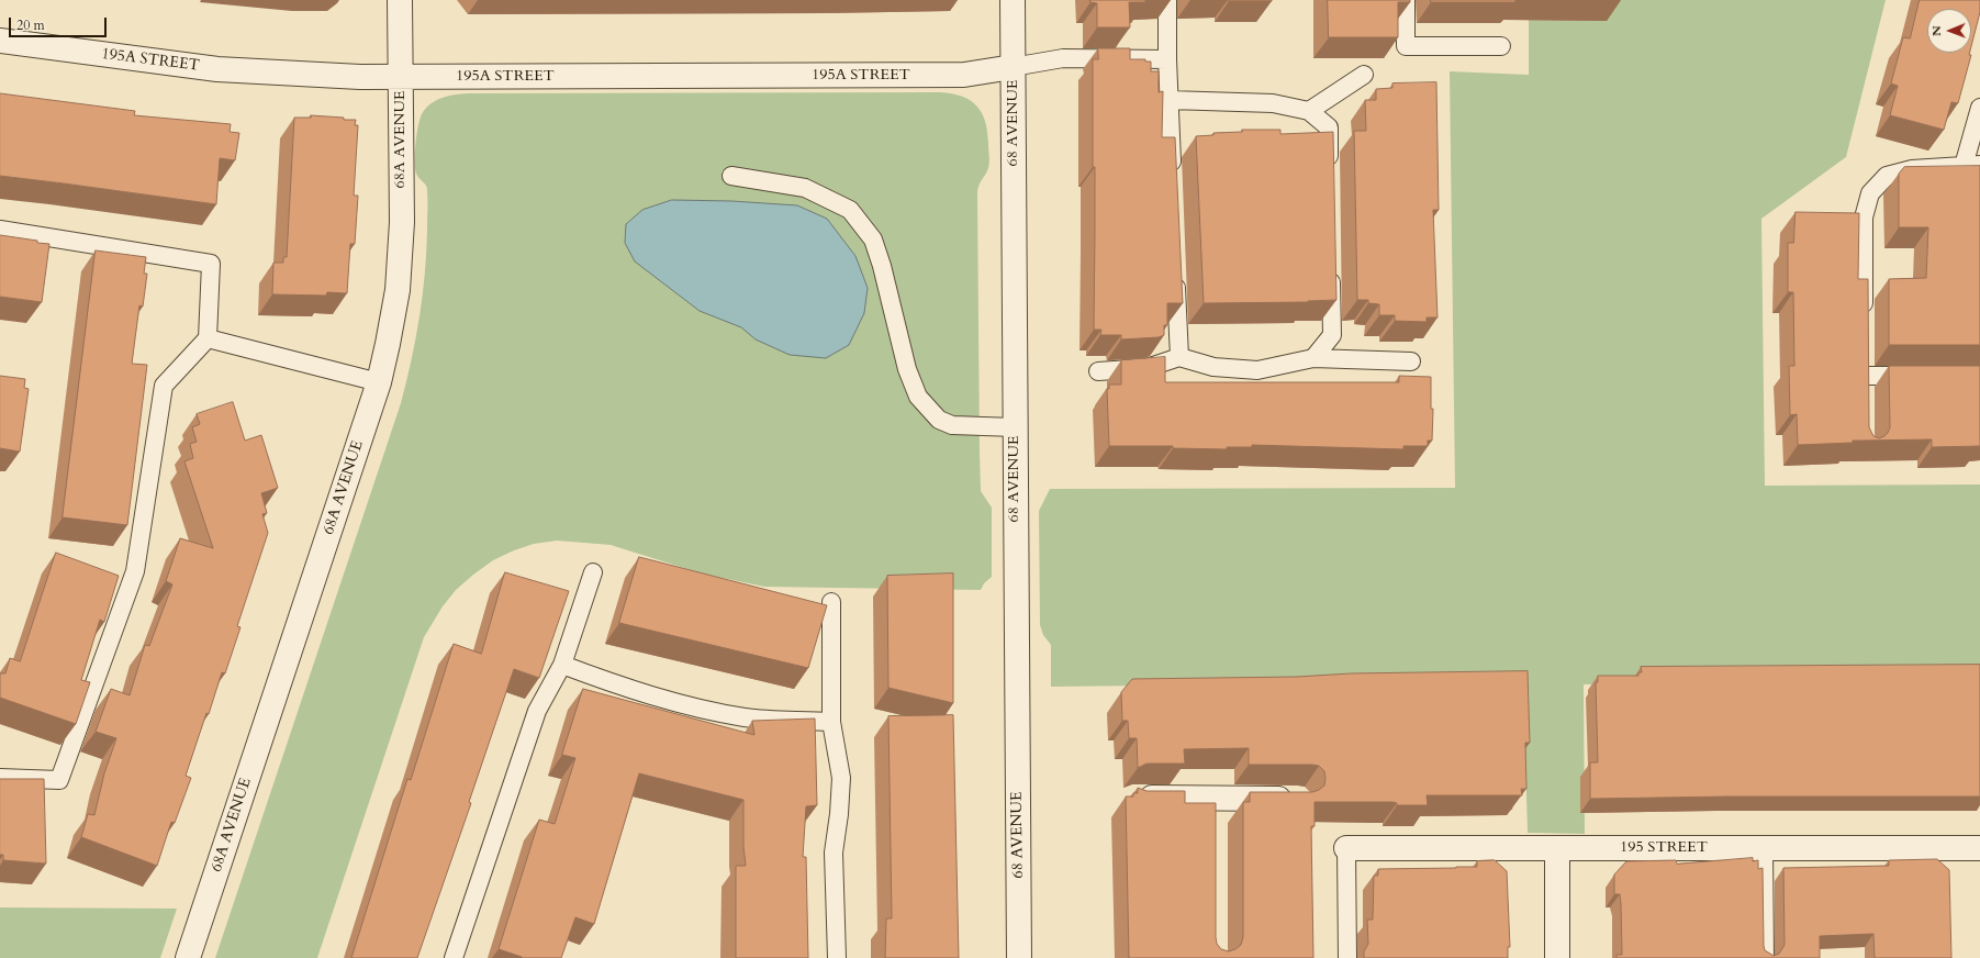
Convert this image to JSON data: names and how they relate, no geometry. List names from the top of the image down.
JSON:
{
  "streets": {
    "street": [
      "195A STREET",
      "68 AVENUE",
      "68A AVENUE",
      "195 STREET"
    ]
  },
  "crossings": [
    ["195A STREET", "68 AVENUE"],
    ["195A STREET", "68A AVENUE"]
  ],
  "scale_bar": "20 m",
  "north": "left"
}
